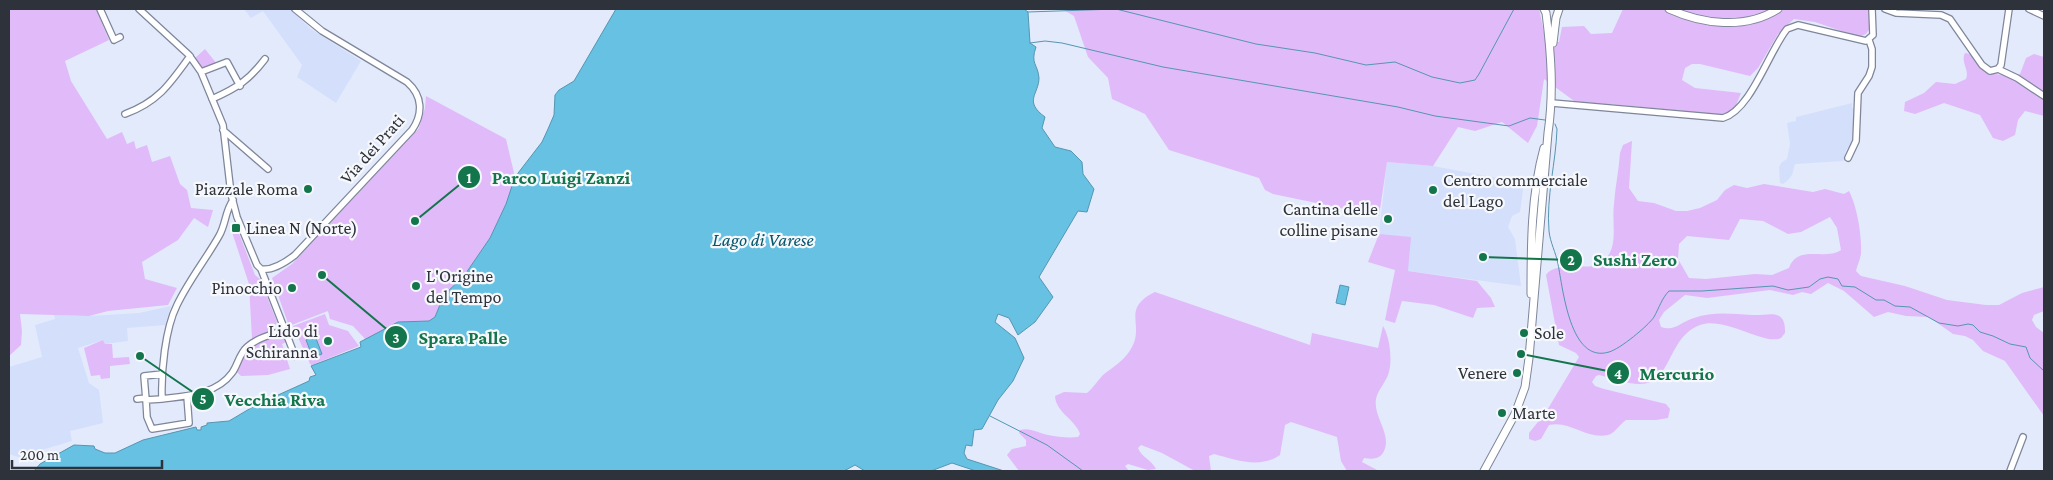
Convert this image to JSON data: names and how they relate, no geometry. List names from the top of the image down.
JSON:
{
  "streets": {
    "street": ["Via dei Prati"]
  },
  "water": ["Lago di Varese"],
  "places": {
    "other": [
      "Piazzale Roma",
      "Centro commerciale del Lago",
      "Cantina delle colline pisane",
      "Parco Luigi Zanzi",
      "Sushi Zero",
      "Spara Palle",
      "L'Origine del Tempo",
      "Pinocchio",
      "Sole",
      "Lido di Schiranna",
      "Mercurio",
      "Vecchia Riva",
      "Venere",
      "Marte"
    ],
    "transit": ["Linea N (Norte)"]
  },
  "scale_bar": "200 m"
}
